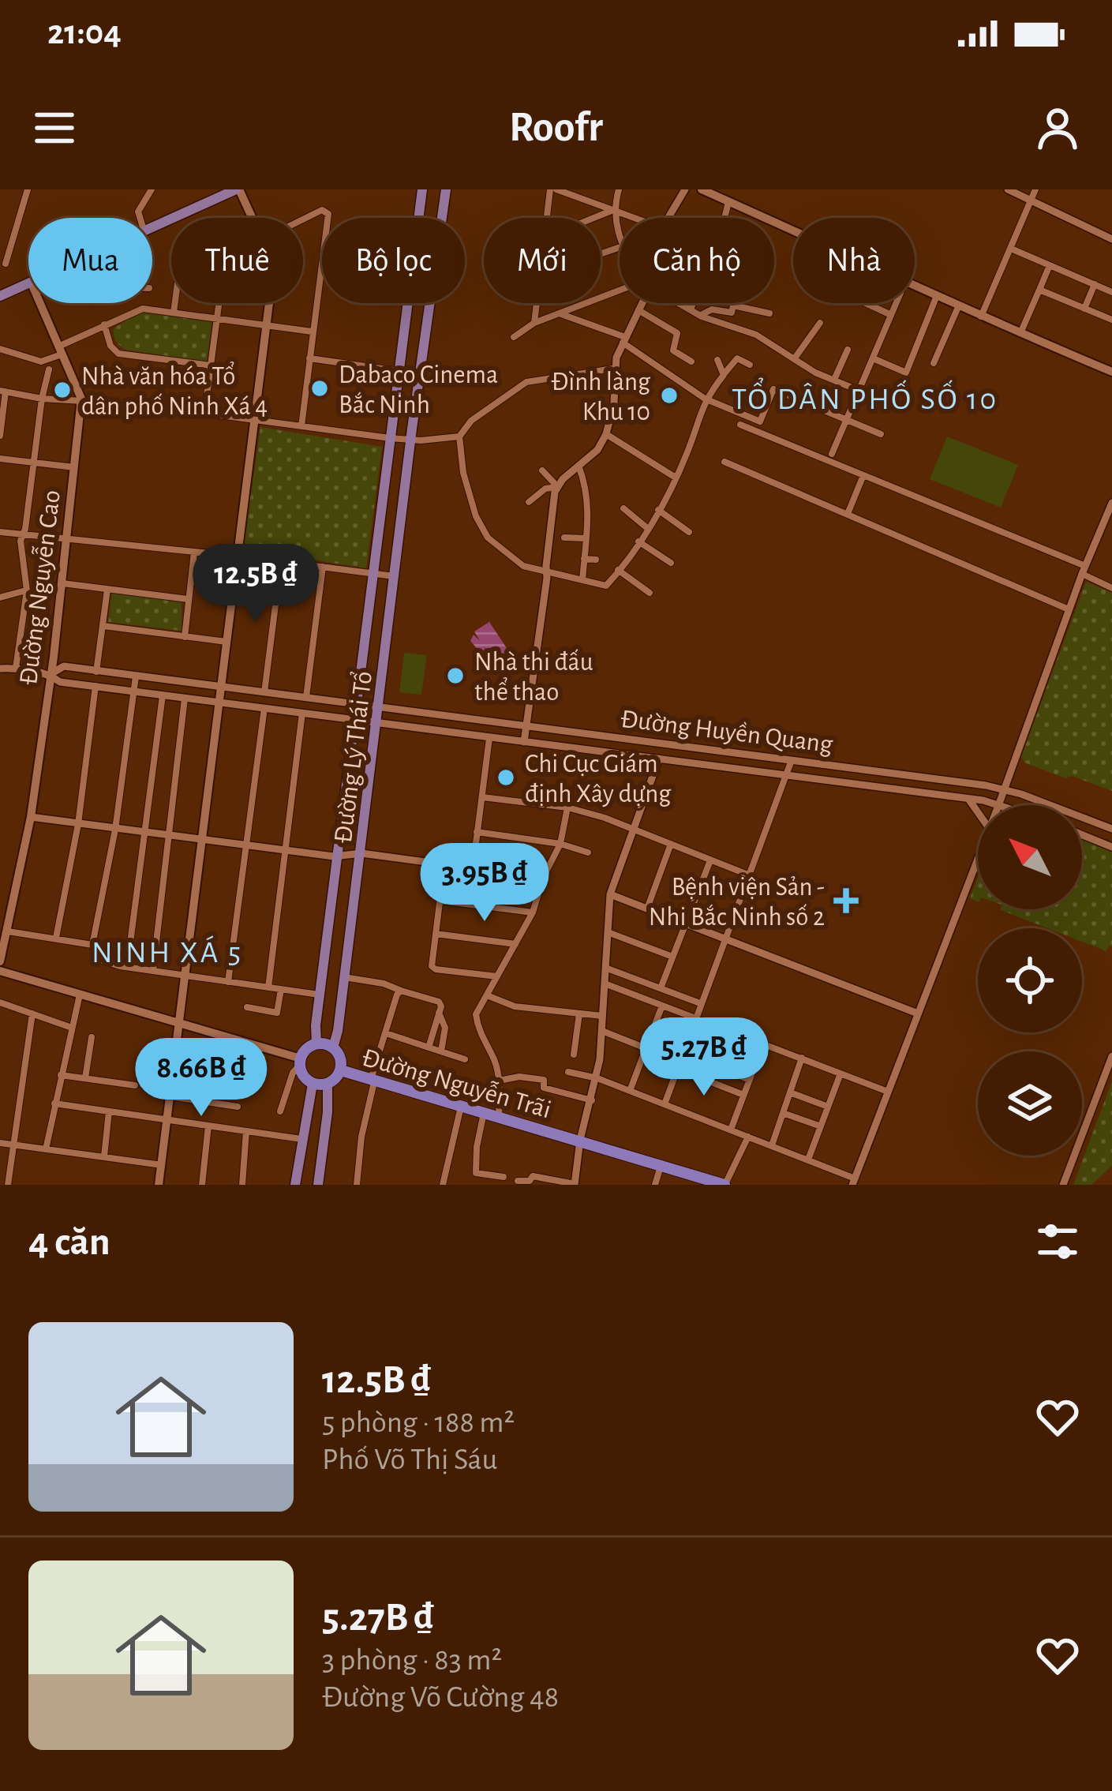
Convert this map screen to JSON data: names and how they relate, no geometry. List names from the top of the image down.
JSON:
{
  "streets": {
    "highway": ["Đường Nguyễn Trãi"],
    "main road": ["Đường Nguyễn Cao", "Đường Lý Thái Tổ"],
    "street": ["Đường Huyền Quang"]
  },
  "crossings": [
    ["Đường Nguyễn Cao", "Đường Huyền Quang"],
    ["Đường Huyền Quang", "Đường Lý Thái Tổ"],
    ["Đường Lý Thái Tổ", "Đường Nguyễn Trãi"]
  ],
  "districts": ["TỔ DÂN PHỐ SỐ 10", "NINH XÁ 5"],
  "places": {
    "other": [
      "Dabaco Cinema Bắc Ninh",
      "Nhà văn hóa Tổ dân phố Ninh Xá 4",
      "Đình làng Khu 10",
      "Nhà thi đấu thể thao",
      "Chi Cục Giám định Xây dựng"
    ],
    "health": ["Bệnh viện Sản - Nhi Bắc Ninh số 2"]
  },
  "north": "top left",
  "page": {
    "status": "21:04",
    "header": "Roofr",
    "chip": [
      "Mua",
      "Thuê",
      "Bộ lọc",
      "Mới",
      "Căn hộ",
      "Nhà"
    ],
    "price": [
      "12.5B ₫",
      "3.95B ₫",
      "5.27B ₫",
      "8.66B ₫"
    ],
    "heading": "4 căn",
    "list": [
      {
        "name": "12.5B ₫",
        "note": "5 phòng · 188 m² · Phố Võ Thị Sáu"
      },
      {
        "name": "5.27B ₫",
        "note": "3 phòng · 83 m² · Đường Võ Cường 48"
      }
    ]
  }
}
